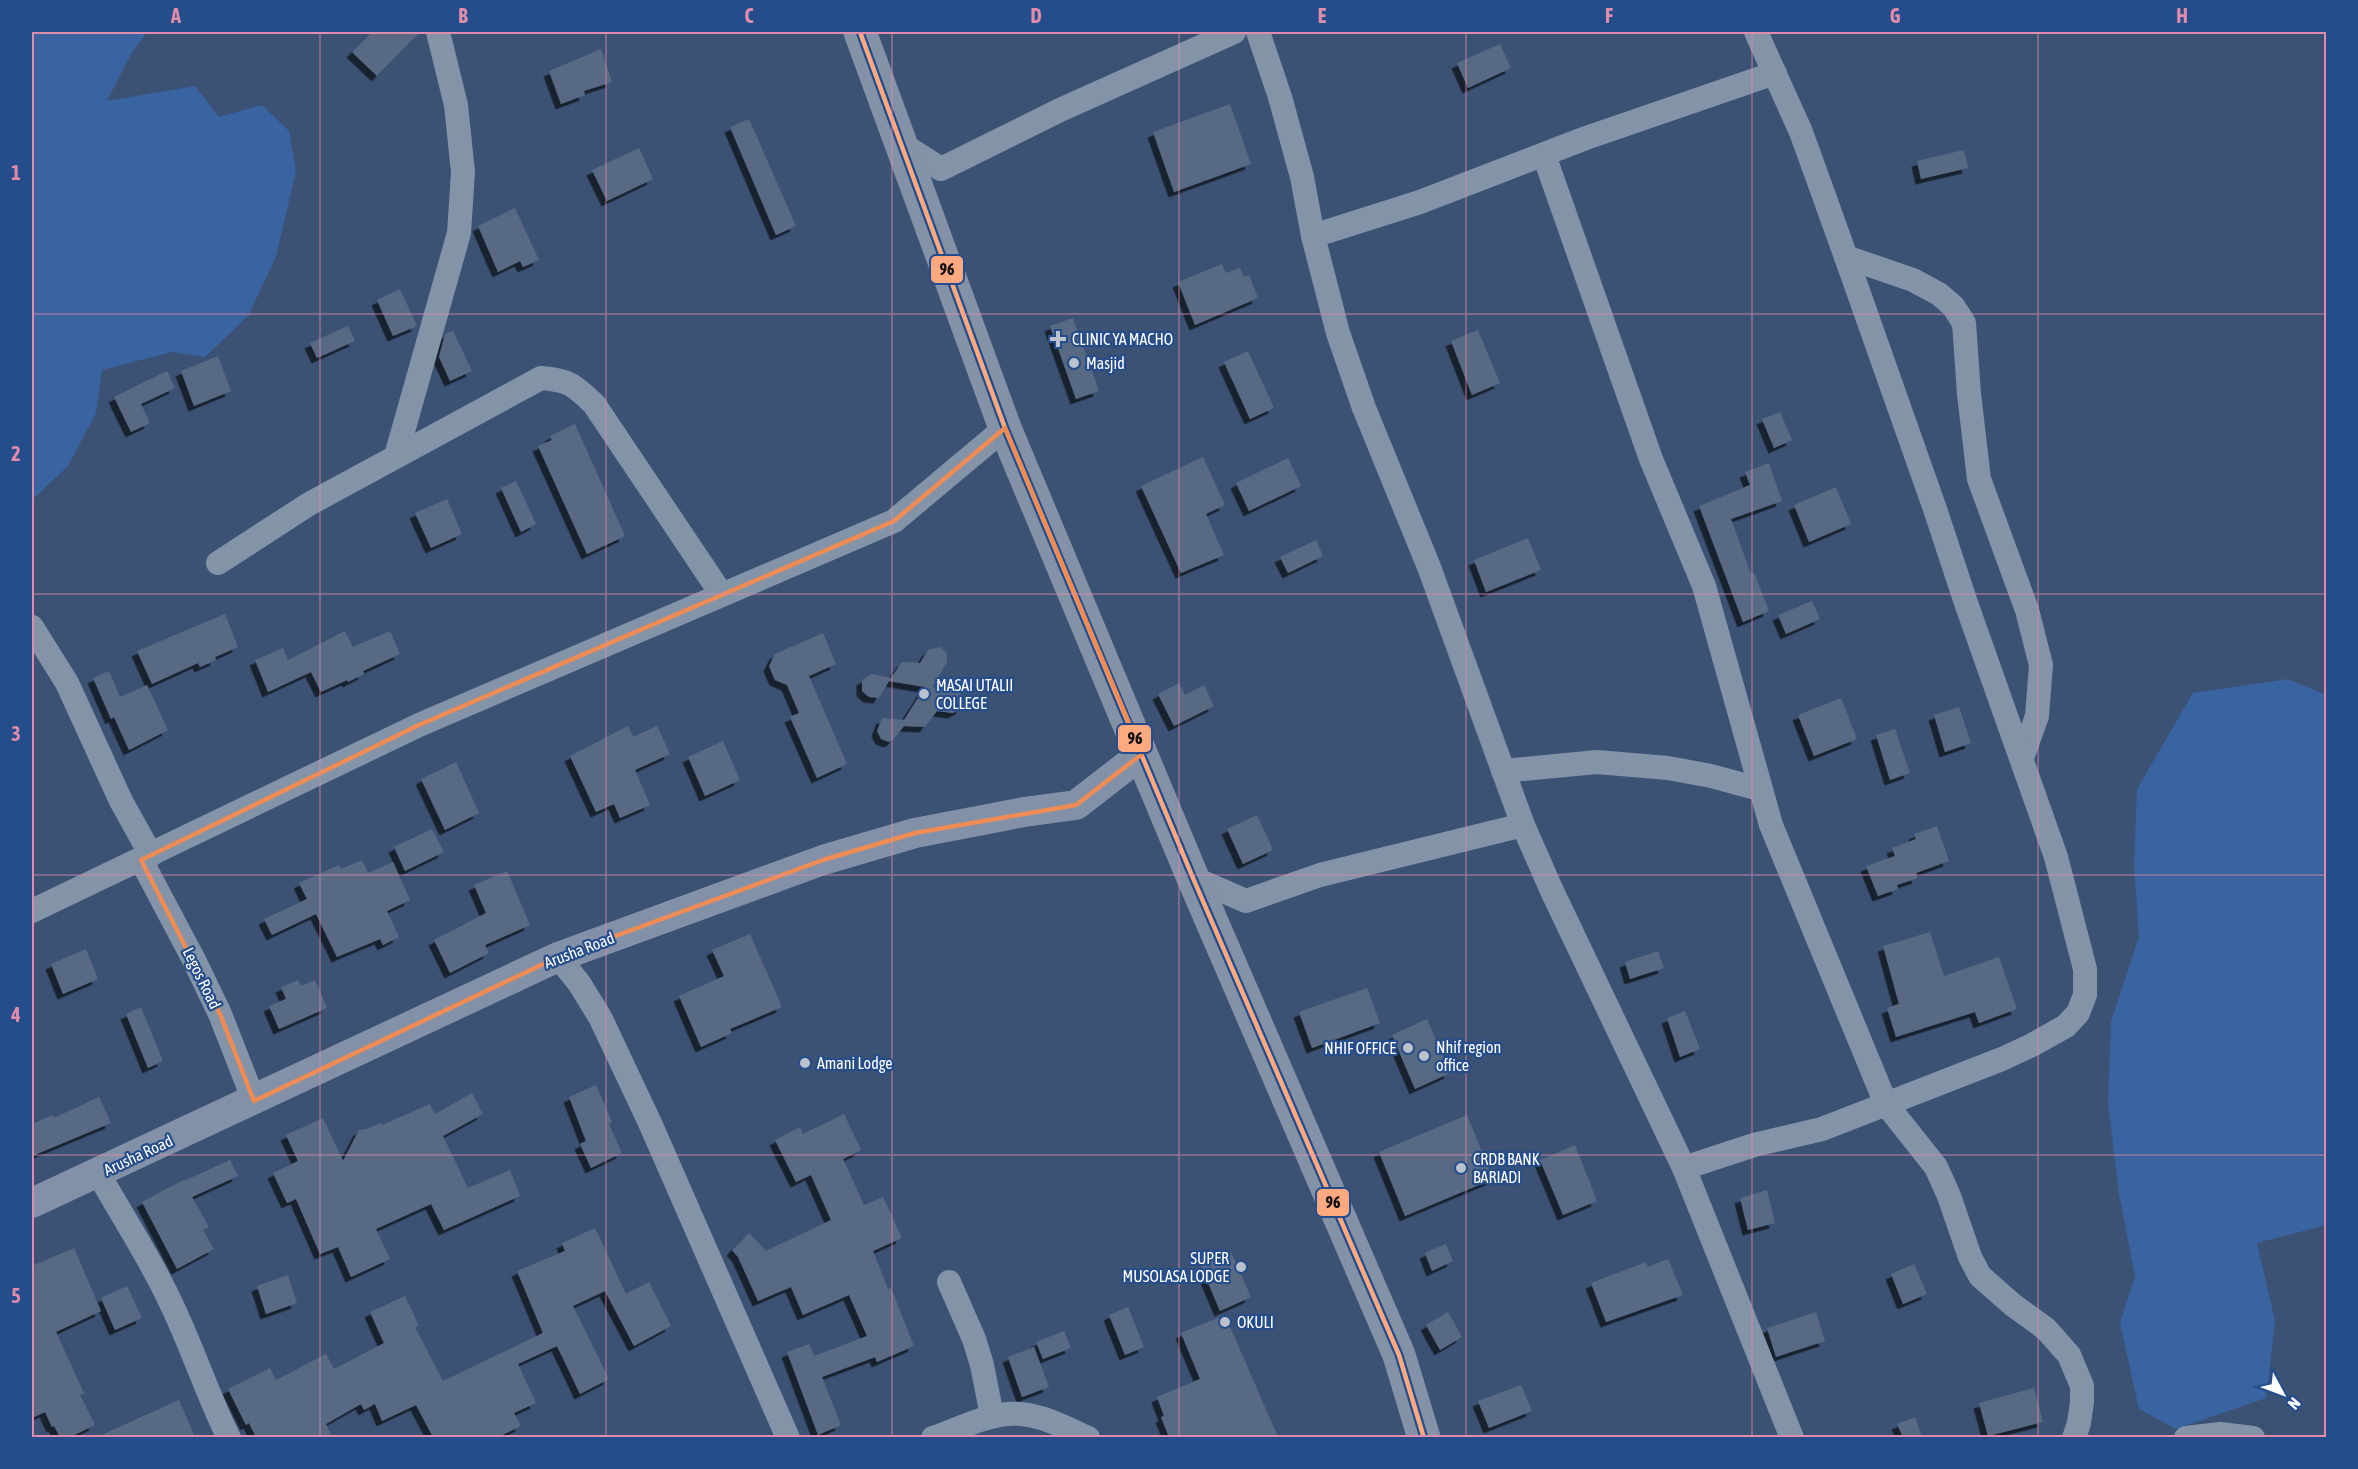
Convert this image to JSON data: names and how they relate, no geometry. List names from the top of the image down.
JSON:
{
  "streets": {
    "main road": ["Arusha Road"],
    "street": ["Legos Road"]
  },
  "crossings": [
    ["Arusha Road", "Legos Road"]
  ],
  "places": {
    "health": ["CLINIC YA MACHO"],
    "other": [
      "Masjid",
      "MASAI UTALII COLLEGE",
      "NHIF OFFICE",
      "Nhif region office",
      "Amani Lodge",
      "CRDB BANK BARIADI",
      "SUPER MUSOLASA LODGE",
      "OKULI"
    ]
  },
  "lines": ["transit line 96"],
  "north": "bottom right",
  "grid": {
    "columns": [
      "A",
      "B",
      "C",
      "D",
      "E",
      "F",
      "G",
      "H"
    ],
    "rows": [
      "1",
      "2",
      "3",
      "4",
      "5"
    ]
  }
}
